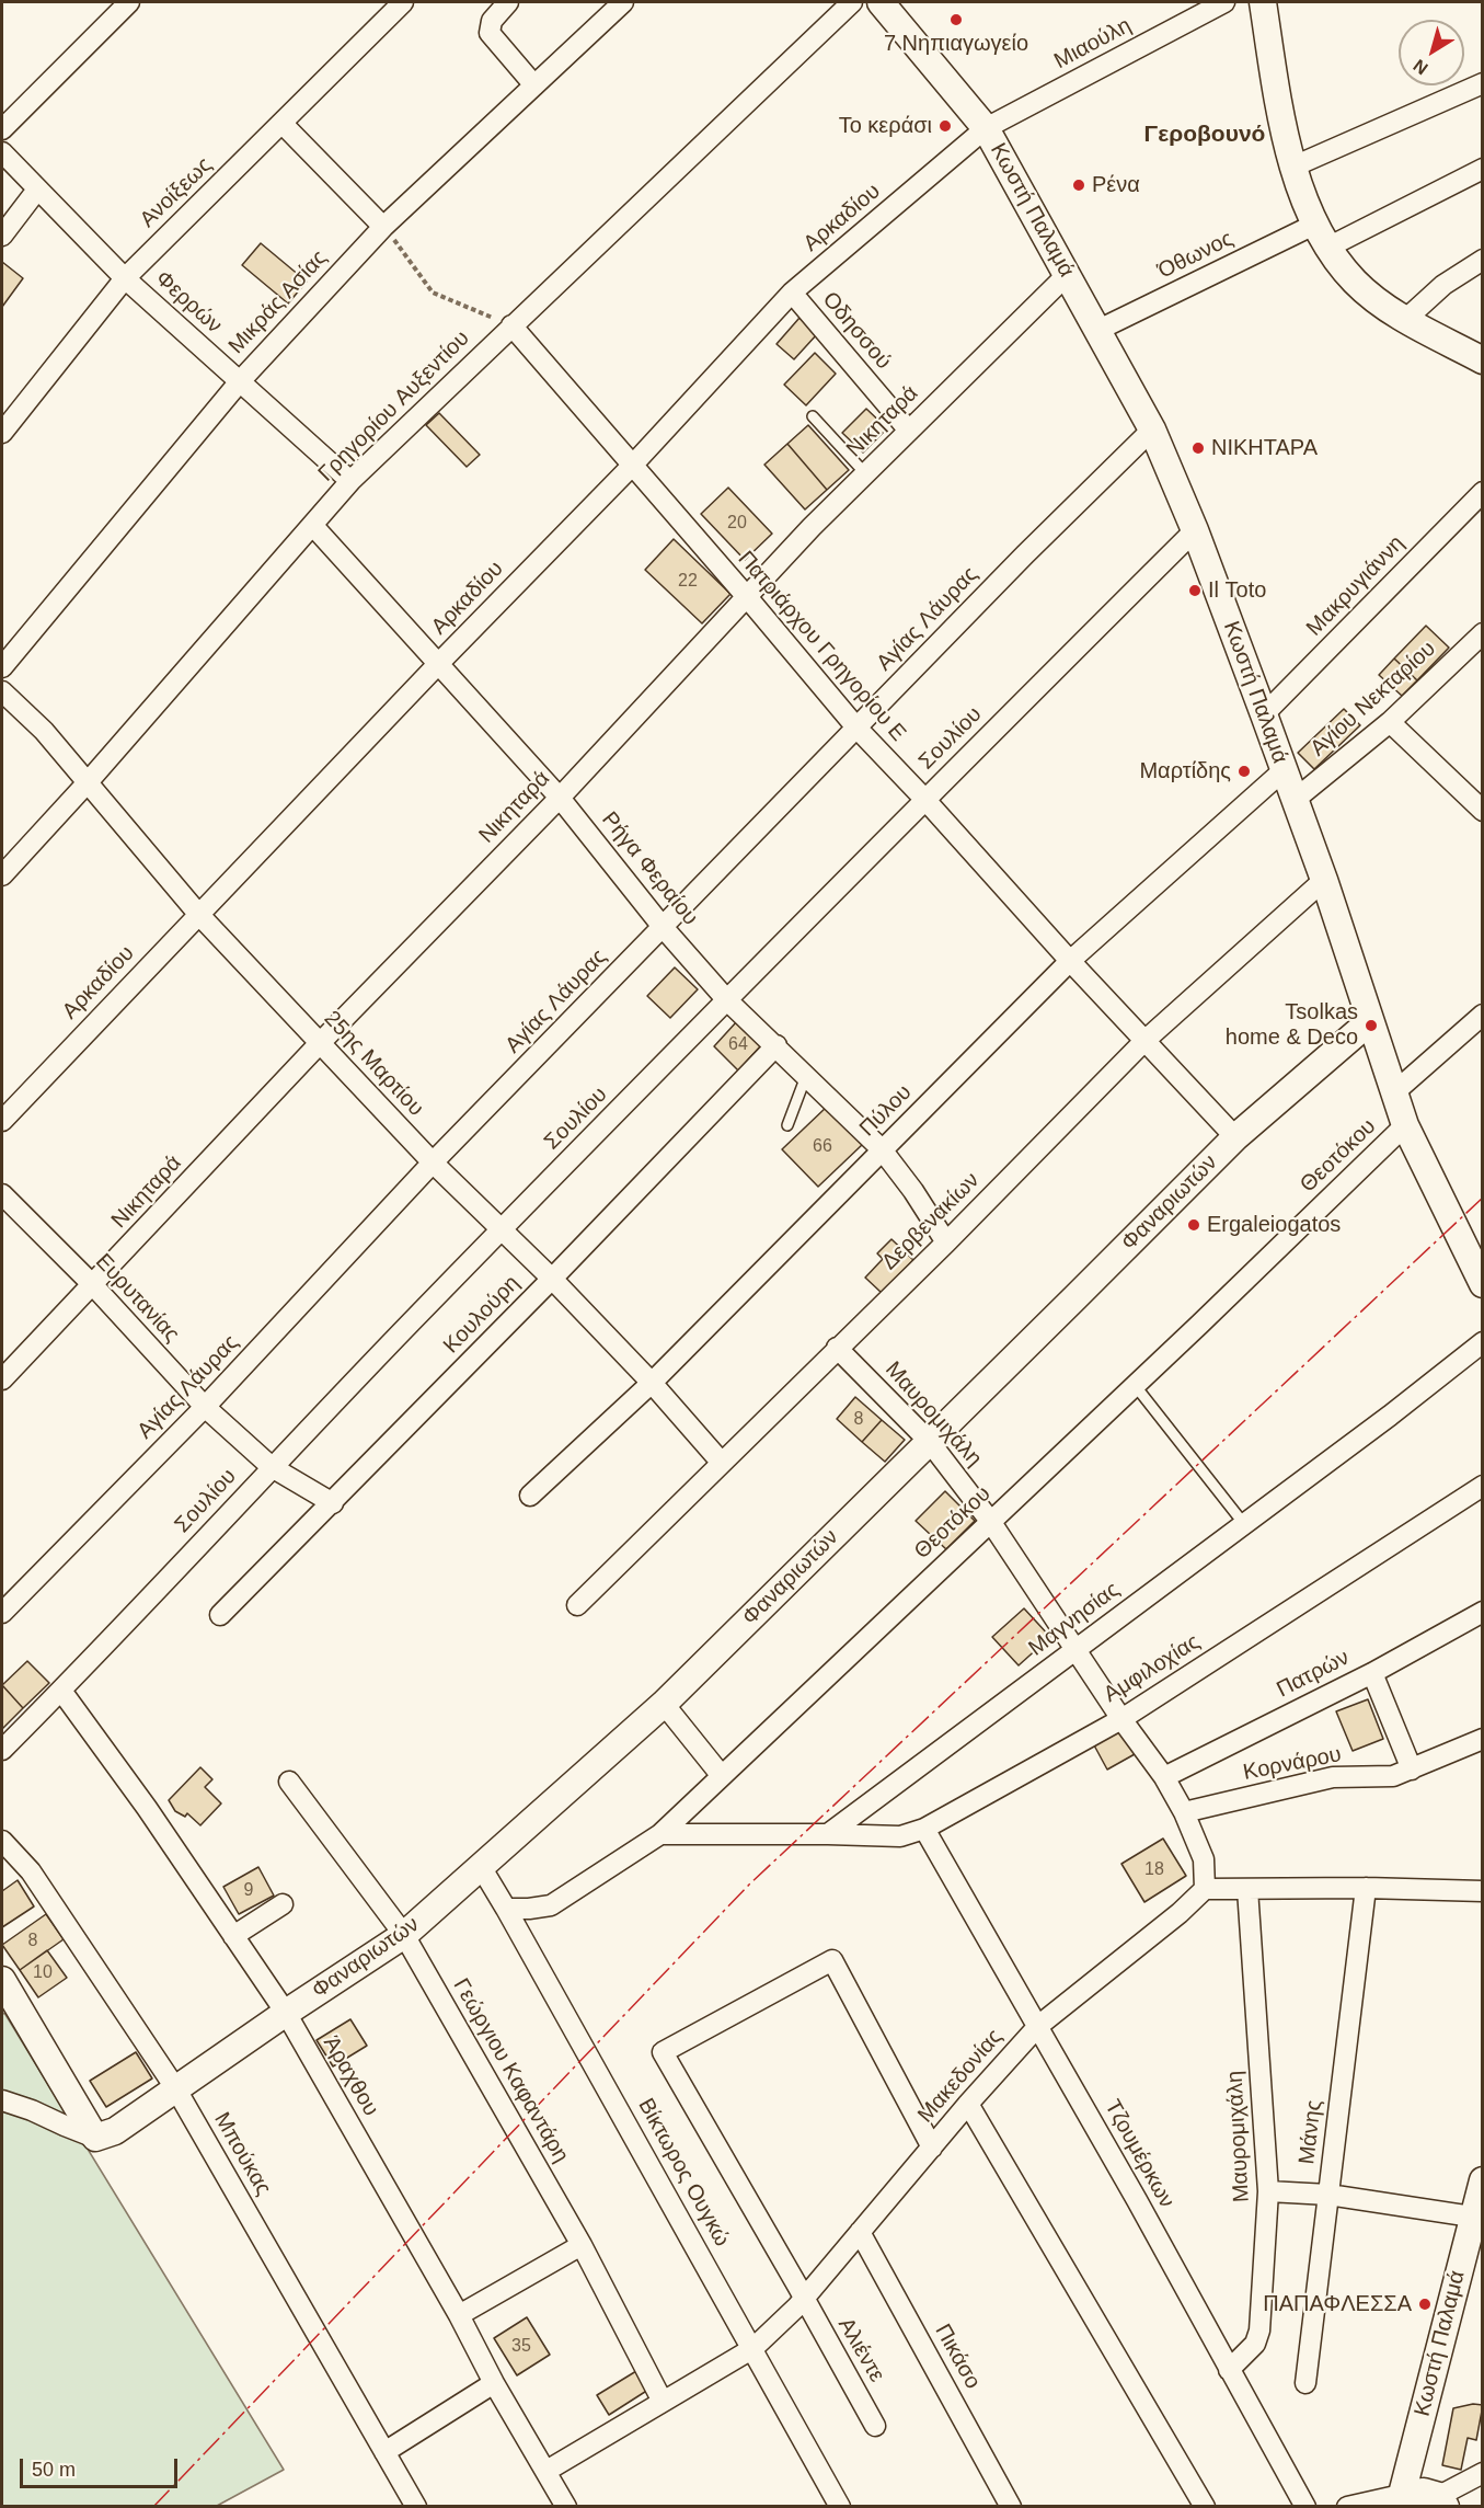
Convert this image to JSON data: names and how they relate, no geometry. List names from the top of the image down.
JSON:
{
  "streets": {
    "street": [
      "Μιαούλη",
      "Ανοίξεως",
      "Κωστή Παλαμά",
      "Αρκαδίου",
      "Όθωνος",
      "Φερρών",
      "Μικράς Ασίας",
      "Οδησσού",
      "Γρηγορίου Αυξεντίου",
      "Νικηταρά",
      "Μακρυγιάννη",
      "Αγίας Λάυρας",
      "Πατριάρχου Γρηγορίου Ε",
      "Αγίου Νεκταρίου",
      "Σουλίου",
      "Ρήγα Φεραίου",
      "25ης Μαρτίου",
      "Πύλου",
      "Θεοτόκου",
      "Φαναριωτών",
      "Δερβενακίων",
      "Ευρυτανίας",
      "Κουλούρη",
      "Μαυρομιχάλη",
      "Μαγνησίας",
      "Αμφιλοχίας",
      "Πατρών",
      "Κορνάρου",
      "Γεώργιου Καφαντάρη",
      "Άραχθου",
      "Μακεδονίας",
      "Μάνης",
      "Μπούκας",
      "Τζουμέρκων",
      "Βίκτωρος Ουγκώ",
      "Αλιέντε",
      "Πικάσο"
    ]
  },
  "crossings": [
    ["Μιαούλη", "Κωστή Παλαμά"],
    ["Μιαούλη", "Αρκαδίου"],
    ["Ανοίξεως", "Φερρών"],
    ["Κωστή Παλαμά", "Αρκαδίου"],
    ["Κωστή Παλαμά", "Όθωνος"],
    ["Κωστή Παλαμά", "Νικηταρά"],
    ["Κωστή Παλαμά", "Μακρυγιάννη"],
    ["Κωστή Παλαμά", "Αγίας Λάυρας"],
    ["Κωστή Παλαμά", "Αγίου Νεκταρίου"],
    ["Κωστή Παλαμά", "Σουλίου"],
    ["Κωστή Παλαμά", "Πύλου"],
    ["Κωστή Παλαμά", "Θεοτόκου"],
    ["Κωστή Παλαμά", "Φαναριωτών"],
    ["Κωστή Παλαμά", "Δερβενακίων"],
    ["Αρκαδίου", "Οδησσού"],
    ["Αρκαδίου", "Πατριάρχου Γρηγορίου Ε"],
    ["Αρκαδίου", "Ρήγα Φεραίου"],
    ["Αρκαδίου", "25ης Μαρτίου"],
    ["Φερρών", "Μικράς Ασίας"],
    ["Φερρών", "Γρηγορίου Αυξεντίου"],
    ["Οδησσού", "Νικηταρά"],
    ["Γρηγορίου Αυξεντίου", "Πατριάρχου Γρηγορίου Ε"],
    ["Γρηγορίου Αυξεντίου", "Ρήγα Φεραίου"],
    ["Γρηγορίου Αυξεντίου", "25ης Μαρτίου"],
    ["Νικηταρά", "Πατριάρχου Γρηγορίου Ε"],
    ["Νικηταρά", "Ρήγα Φεραίου"],
    ["Νικηταρά", "25ης Μαρτίου"],
    ["Νικηταρά", "Ευρυτανίας"],
    ["Αγίας Λάυρας", "Πατριάρχου Γρηγορίου Ε"],
    ["Αγίας Λάυρας", "Ρήγα Φεραίου"],
    ["Αγίας Λάυρας", "25ης Μαρτίου"],
    ["Αγίας Λάυρας", "Ευρυτανίας"],
    ["Πατριάρχου Γρηγορίου Ε", "Σουλίου"],
    ["Πατριάρχου Γρηγορίου Ε", "Πύλου"],
    ["Πατριάρχου Γρηγορίου Ε", "Φαναριωτών"],
    ["Πατριάρχου Γρηγορίου Ε", "Δερβενακίων"],
    ["Σουλίου", "Ρήγα Φεραίου"],
    ["Σουλίου", "25ης Μαρτίου"],
    ["Σουλίου", "Ευρυτανίας"],
    ["Σουλίου", "Άραχθου"],
    ["Ρήγα Φεραίου", "Πύλου"],
    ["Ρήγα Φεραίου", "Δερβενακίων"],
    ["Ρήγα Φεραίου", "Κουλούρη"],
    ["25ης Μαρτίου", "Πύλου"],
    ["25ης Μαρτίου", "Δερβενακίων"],
    ["25ης Μαρτίου", "Κουλούρη"],
    ["Θεοτόκου", "Μαυρομιχάλη"],
    ["Θεοτόκου", "Βίκτωρος Ουγκώ"],
    ["Φαναριωτών", "Μαυρομιχάλη"],
    ["Φαναριωτών", "Γεώργιου Καφαντάρη"],
    ["Φαναριωτών", "Άραχθου"],
    ["Φαναριωτών", "Μπούκας"],
    ["Φαναριωτών", "Βίκτωρος Ουγκώ"],
    ["Δερβενακίων", "Μαυρομιχάλη"],
    ["Ευρυτανίας", "Κουλούρη"],
    ["Μαυρομιχάλη", "Μαγνησίας"],
    ["Μαυρομιχάλη", "Αμφιλοχίας"],
    ["Μαυρομιχάλη", "Πατρών"],
    ["Μαυρομιχάλη", "Κορνάρου"],
    ["Μαυρομιχάλη", "Μακεδονίας"],
    ["Μαυρομιχάλη", "Τζουμέρκων"],
    ["Μαγνησίας", "Αμφιλοχίας"],
    ["Αμφιλοχίας", "Τζουμέρκων"],
    ["Γεώργιου Καφαντάρη", "Μακεδονίας"],
    ["Άραχθου", "Μακεδονίας"],
    ["Μακεδονίας", "Τζουμέρκων"],
    ["Μακεδονίας", "Βίκτωρος Ουγκώ"],
    ["Μακεδονίας", "Αλιέντε"],
    ["Μακεδονίας", "Πικάσο"]
  ],
  "districts": ["Γεροβουνό"],
  "places": [
    "7 Νηπιαγωγείο",
    "Το κεράσι",
    "Ρένα",
    "ΝΙΚΗΤΑΡΑ",
    "Il Toto",
    "Μαρτίδης",
    "Tsolkas home & Deco",
    "Ergaleiogatos",
    "ΠΑΠΑΦΛΕΣΣΑ"
  ],
  "house_numbers": [
    "20",
    "22",
    "64",
    "66",
    "8",
    "18",
    "9",
    "8",
    "10",
    "35"
  ],
  "scale_bar": "50 m",
  "north": "bottom left"
}
